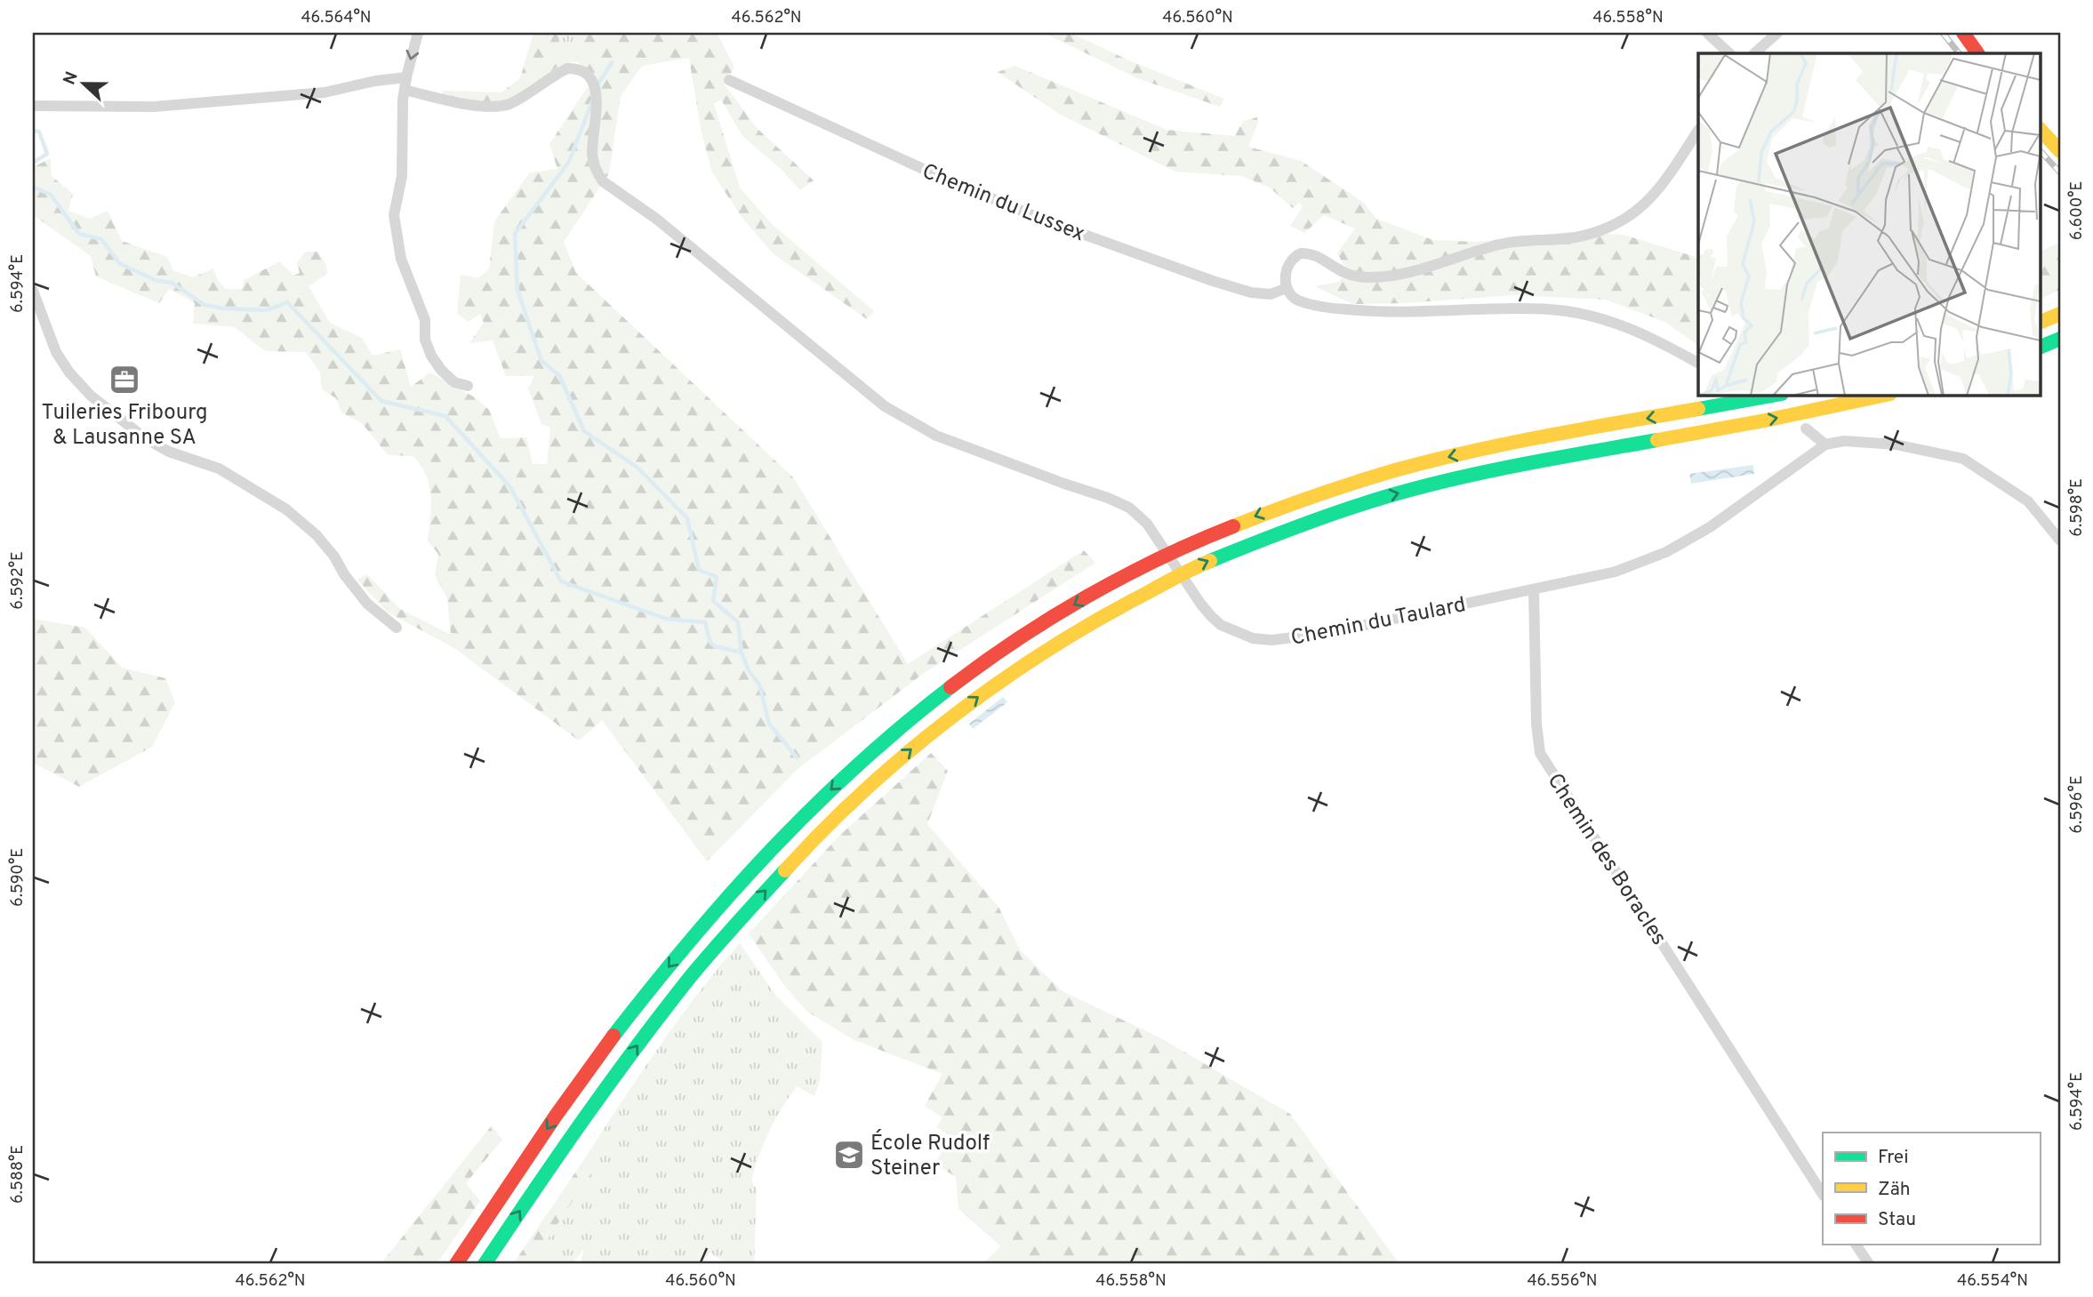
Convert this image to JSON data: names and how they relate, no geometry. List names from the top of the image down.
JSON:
{
  "streets": {
    "street": ["Chemin du Lussex", "Chemin du Taulard", "Chemin des Boracles"]
  },
  "crossings": [
    ["Chemin du Taulard", "Chemin des Boracles"]
  ],
  "places": {
    "office": ["Tuileries Fribourg & Lausanne SA"],
    "school or university": ["École Rudolf Steiner"]
  },
  "legend": ["Frei", "Zäh", "Stau"],
  "north": "left",
  "coordinates": [
    "46.564°N",
    "46.562°N",
    "46.560°N",
    "46.558°N",
    "6.600°E",
    "6.594°E",
    "6.598°E",
    "6.592°E",
    "6.596°E",
    "6.590°E",
    "6.588°E",
    "46.556°N",
    "46.554°N"
  ]
}
